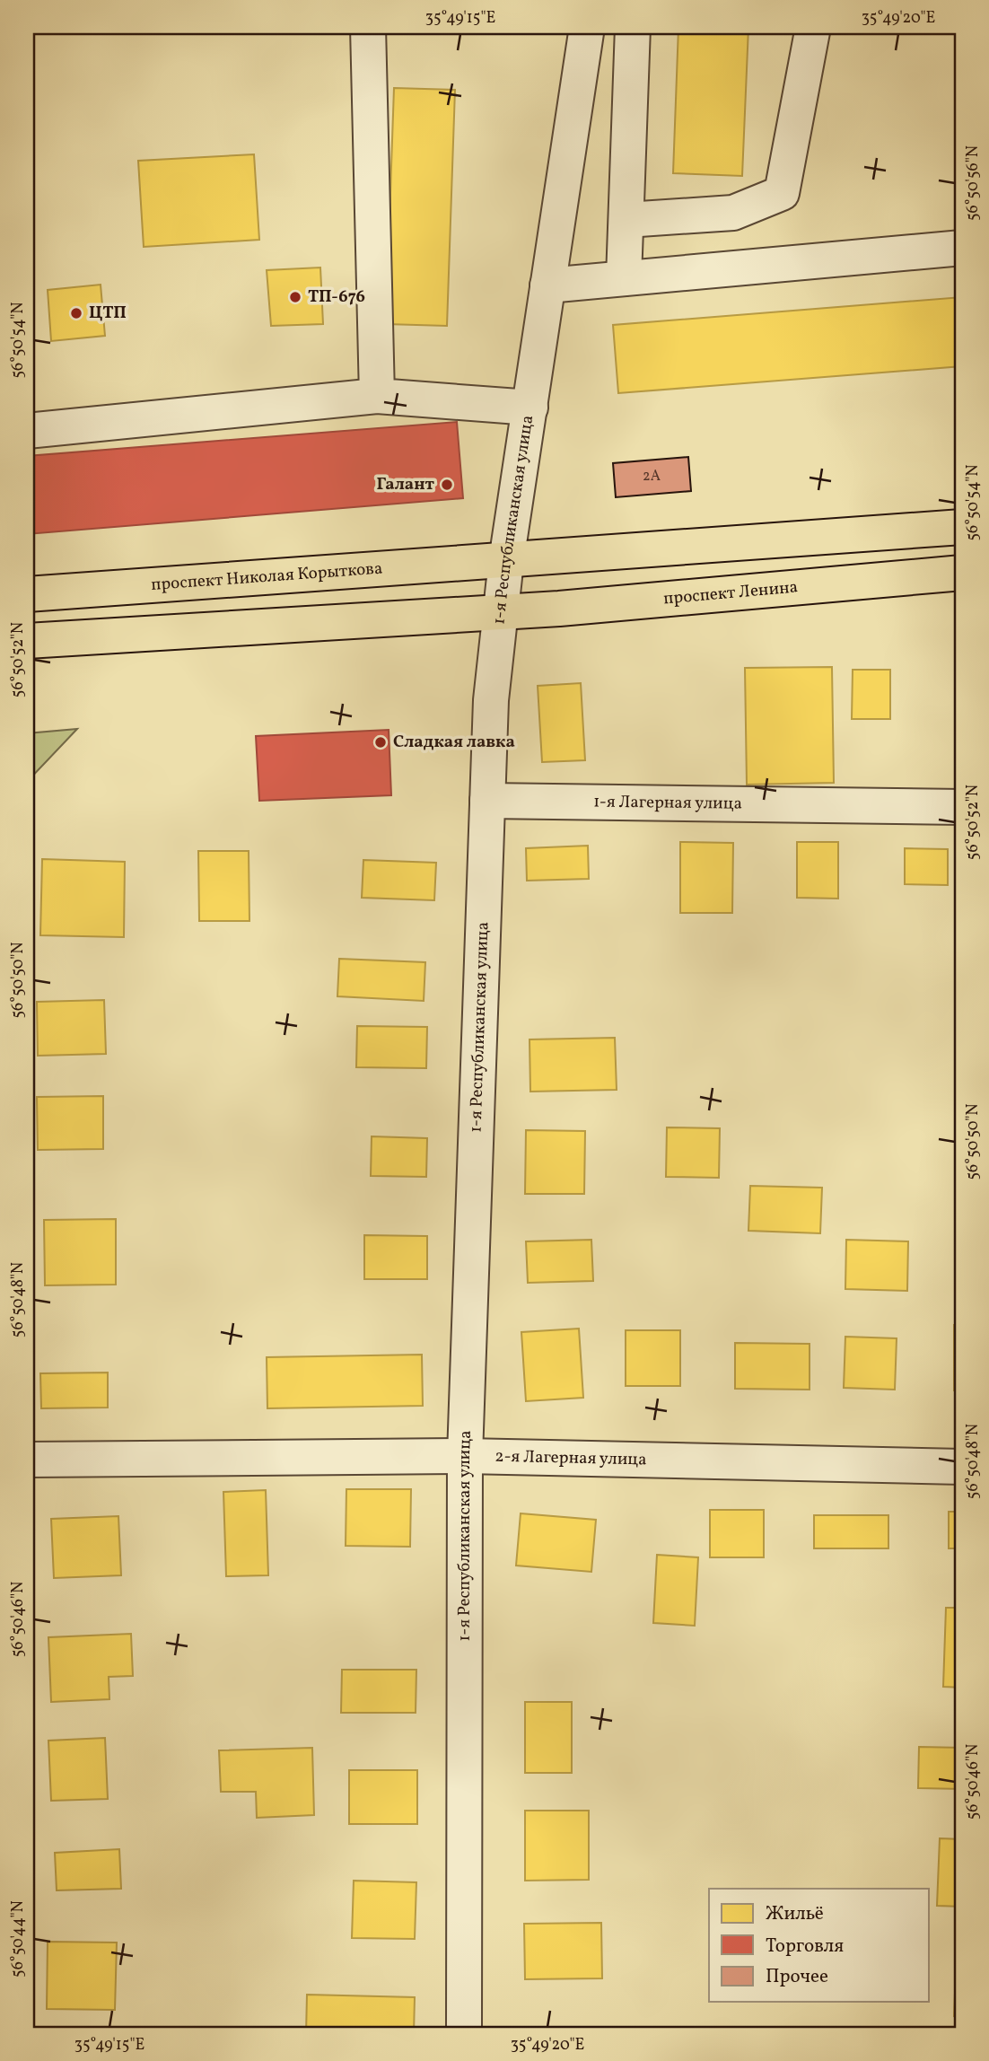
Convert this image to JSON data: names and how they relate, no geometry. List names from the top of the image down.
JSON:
{
  "streets": {
    "main road": ["проспект Николая Корыткова", "проспект Ленина"],
    "street": ["1-я Республиканская улица", "1-я Лагерная улица", "2-я Лагерная улица"]
  },
  "crossings": [
    ["1-я Республиканская улица", "проспект Николая Корыткова"],
    ["1-я Республиканская улица", "проспект Ленина"],
    ["1-я Республиканская улица", "1-я Лагерная улица"],
    ["1-я Республиканская улица", "2-я Лагерная улица"]
  ],
  "places": [
    "ТП-676",
    "ЦТП",
    "Галант",
    "Сладкая лавка"
  ],
  "house_numbers": ["2А"],
  "legend": ["Жильё", "Торговля", "Прочее"],
  "coordinates": [
    "35°49'15\"E",
    "35°49'20\"E",
    "56°50'56\"N",
    "56°50'54\"N",
    "56°50'52\"N",
    "56°50'50\"N",
    "56°50'48\"N",
    "56°50'46\"N",
    "56°50'44\"N"
  ]
}
